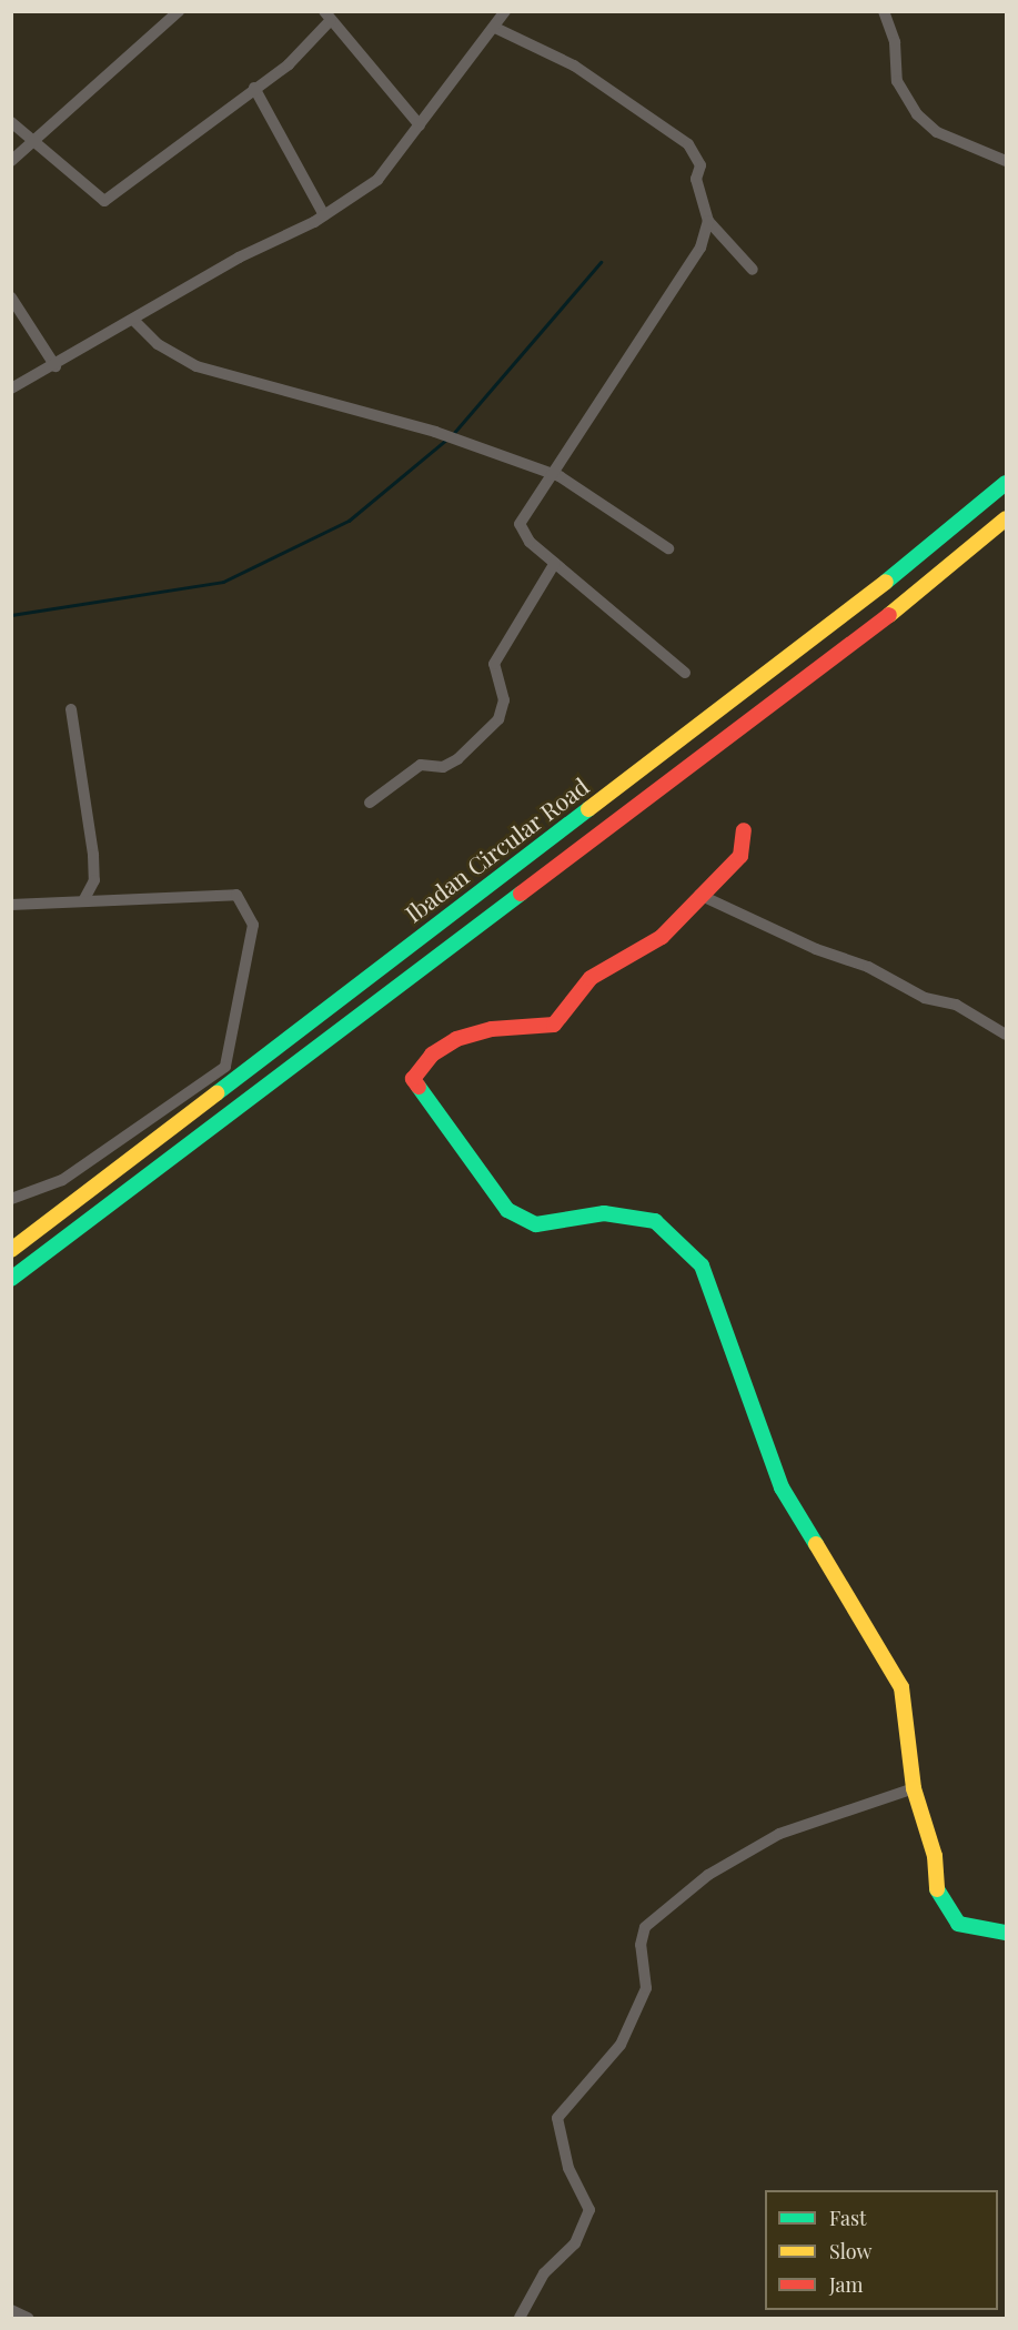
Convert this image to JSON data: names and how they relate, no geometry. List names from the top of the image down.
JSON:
{
  "streets": {
    "main road": ["Ibadan Circular Road"]
  },
  "legend": ["Fast", "Slow", "Jam"]
}
